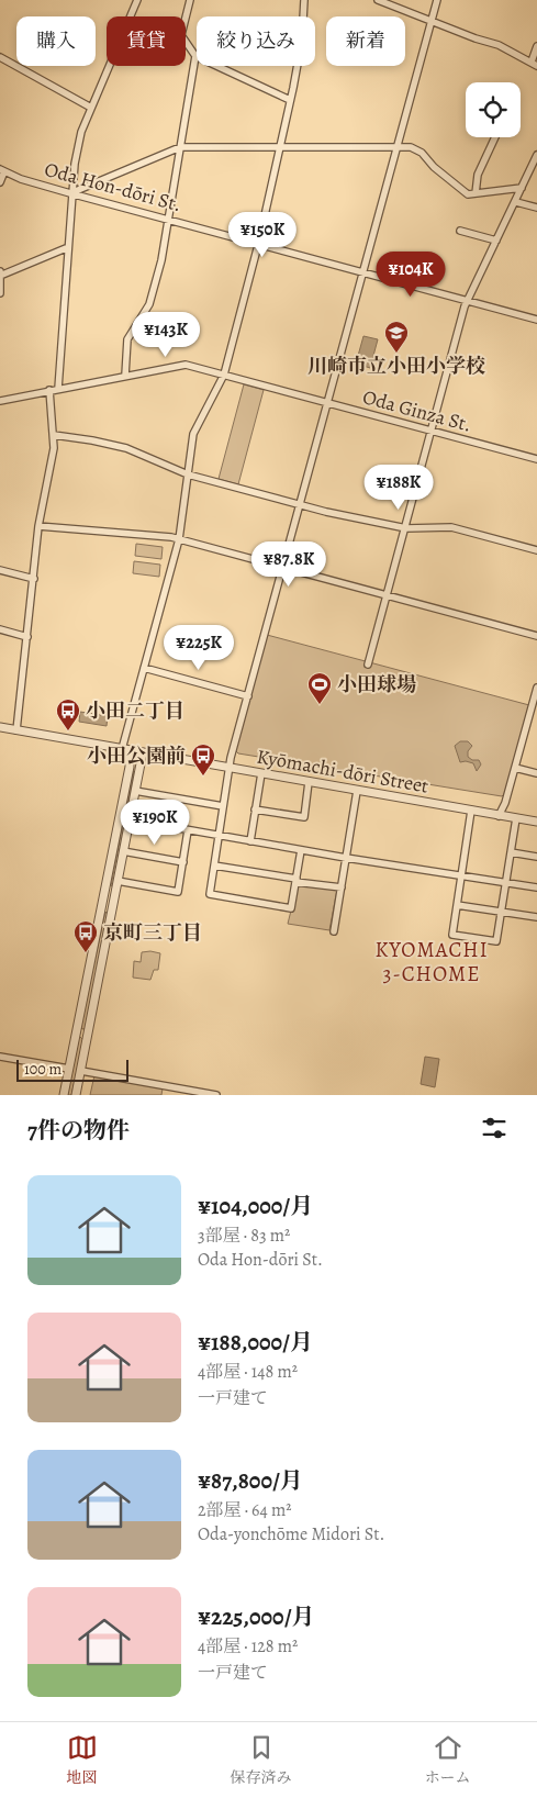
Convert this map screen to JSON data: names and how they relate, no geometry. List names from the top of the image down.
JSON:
{
  "streets": {
    "street": ["Oda Hon-dōri St.", "Oda Ginza St.", "Kyōmachi-dōri Street"]
  },
  "districts": ["KYOMACHI 3-CHOME"],
  "places": {
    "school or university": ["川崎市立小田小学校"],
    "sports": ["小田球場"],
    "bus stop": ["小田二丁目", "小田公園前", "京町三丁目"]
  },
  "scale_bar": "100 m",
  "page": {
    "chip": [
      "購入",
      "賃貸",
      "絞り込み",
      "新着"
    ],
    "price": [
      "¥150K",
      "¥104K",
      "¥143K",
      "¥188K",
      "¥87.8K",
      "¥225K",
      "¥190K"
    ],
    "scale": "100 m",
    "heading": "7件の物件",
    "list": [
      {
        "name": "¥104,000/月",
        "note": "3部屋 · 83 m² · Oda Hon-dōri St."
      },
      {
        "name": "¥188,000/月",
        "note": "4部屋 · 148 m² · 一戸建て"
      },
      {
        "name": "¥87,800/月",
        "note": "2部屋 · 64 m² · Oda-yonchōme Midori St."
      },
      {
        "name": "¥225,000/月",
        "note": "4部屋 · 128 m² · 一戸建て"
      }
    ],
    "tabs": ["地図", "保存済み", "ホーム"]
  }
}
